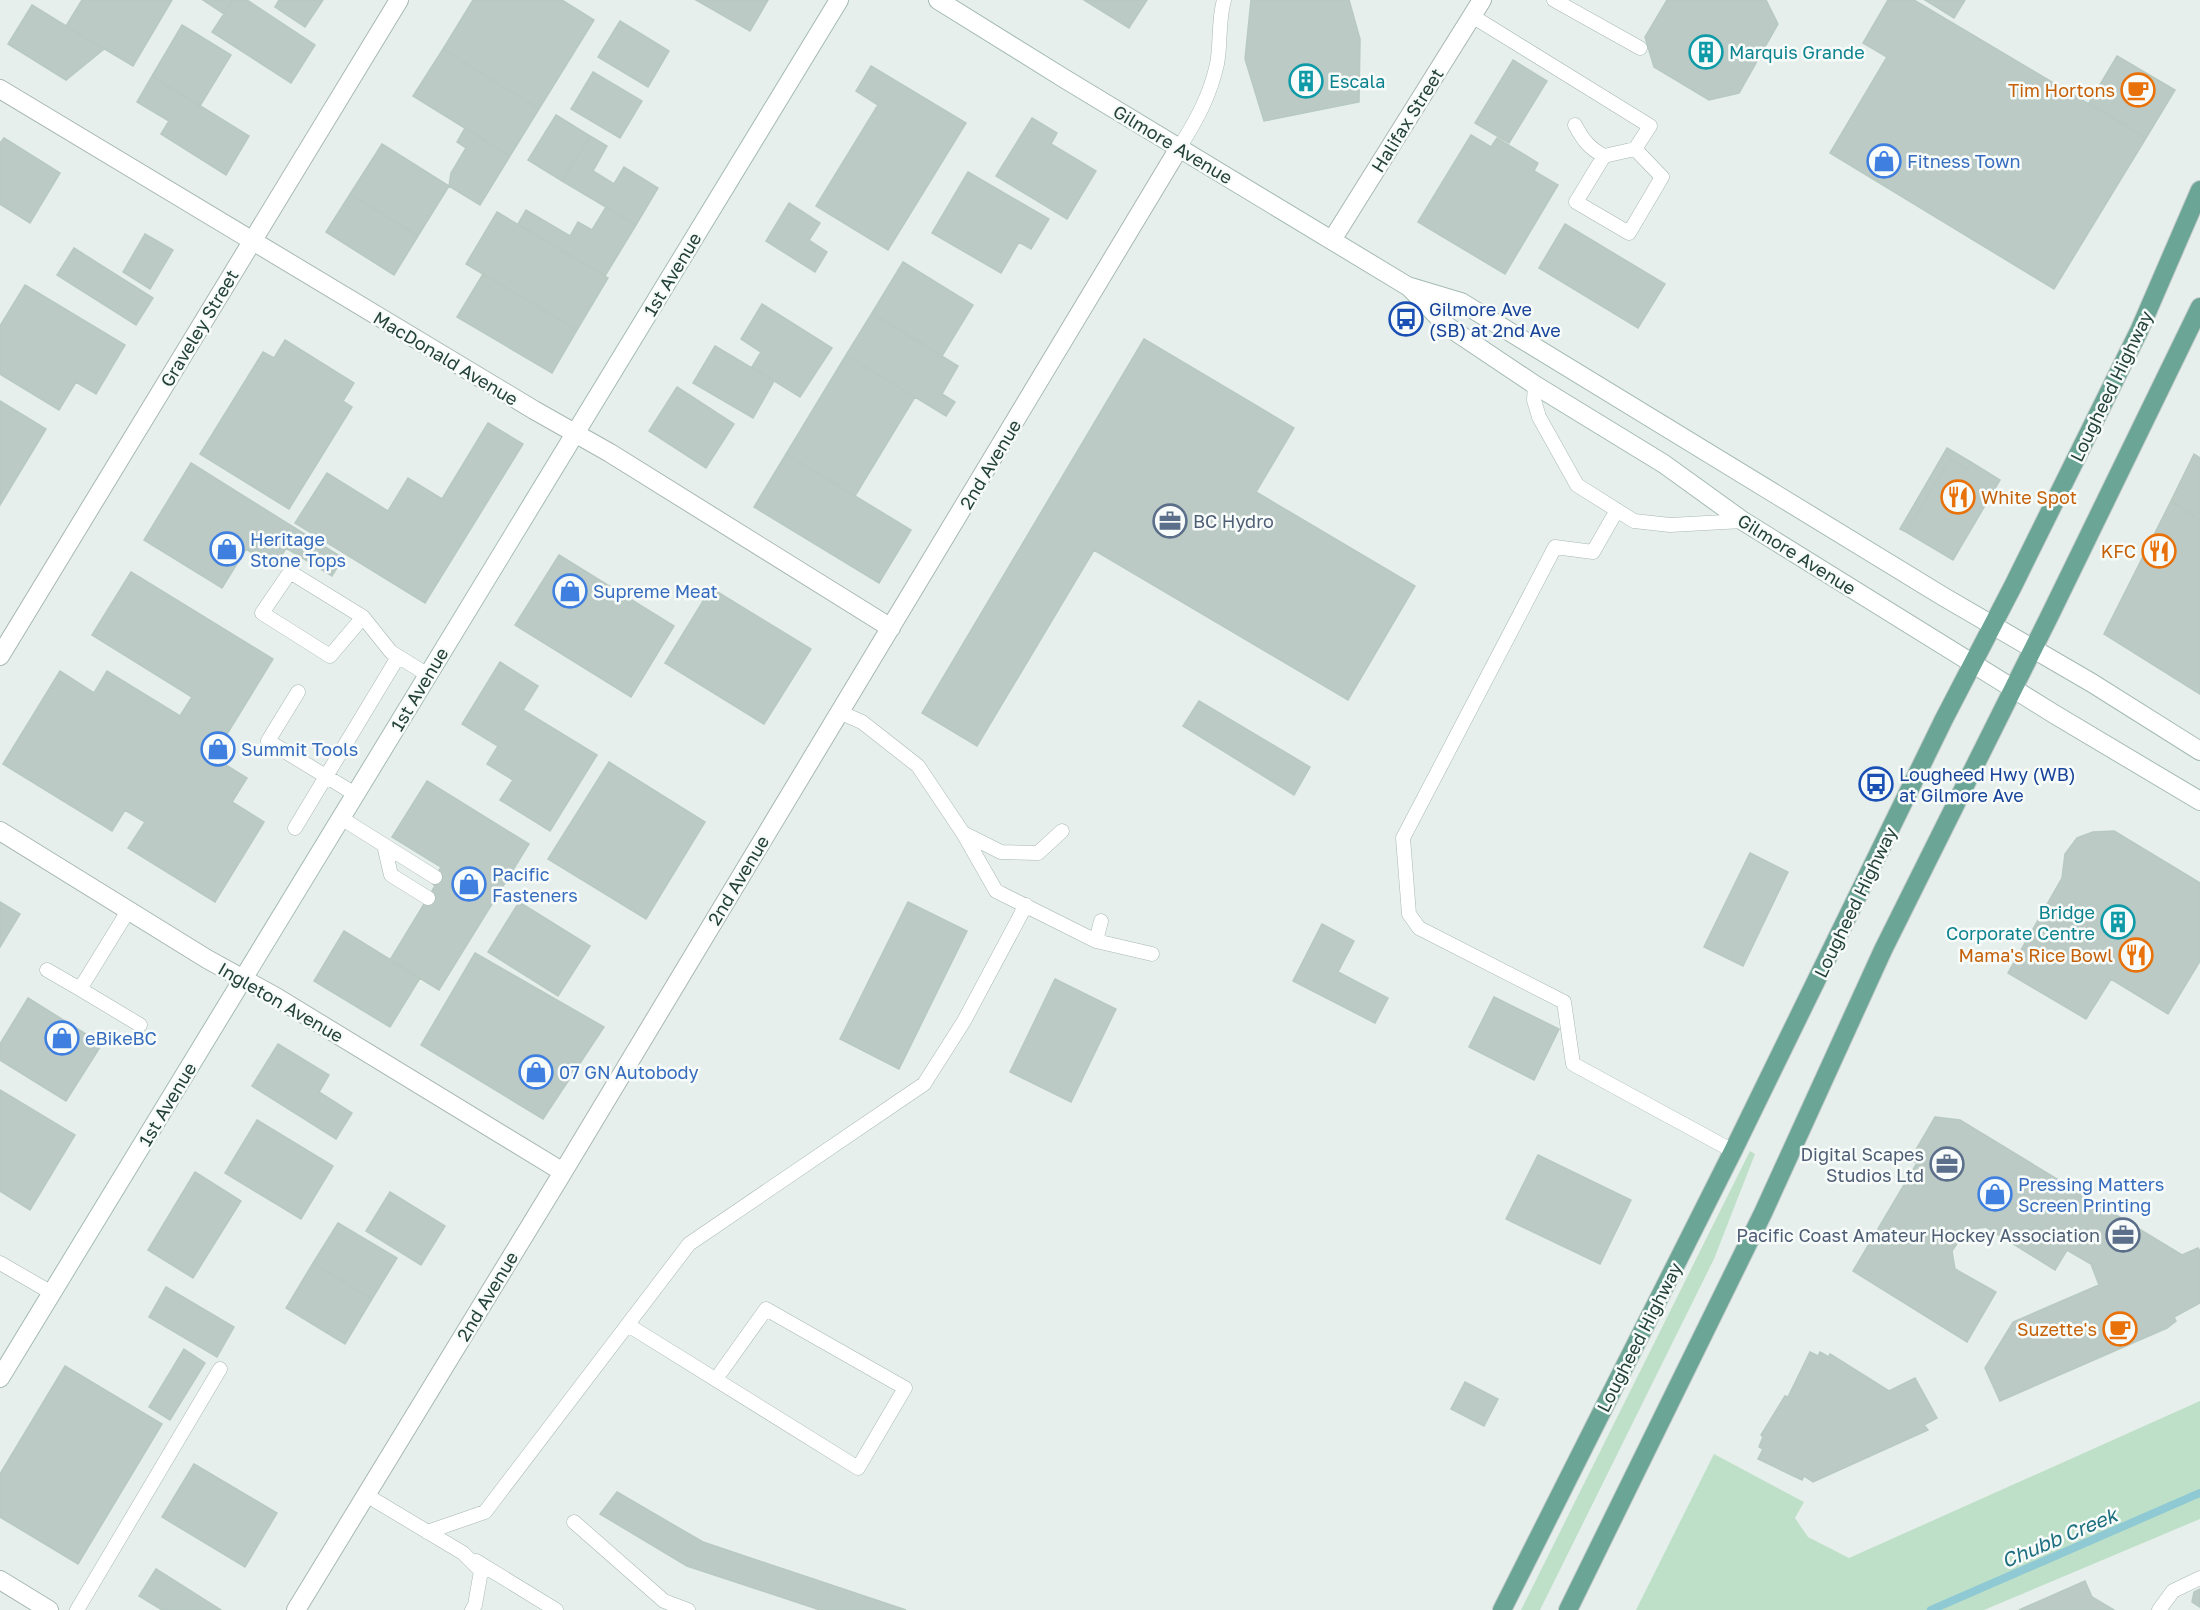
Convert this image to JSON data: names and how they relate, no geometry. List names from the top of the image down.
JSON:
{
  "streets": {
    "main road": ["Lougheed Highway"],
    "street": [
      "Halifax Street",
      "Gilmore Avenue",
      "1st Avenue",
      "Graveley Street",
      "MacDonald Avenue",
      "2nd Avenue",
      "Ingleton Avenue"
    ]
  },
  "crossings": [
    ["Halifax Street", "Gilmore Avenue"],
    ["Gilmore Avenue", "Lougheed Highway"],
    ["Gilmore Avenue", "2nd Avenue"],
    ["1st Avenue", "MacDonald Avenue"],
    ["1st Avenue", "Ingleton Avenue"],
    ["Graveley Street", "MacDonald Avenue"],
    ["MacDonald Avenue", "2nd Avenue"],
    ["2nd Avenue", "Ingleton Avenue"]
  ],
  "water": ["Chubb Creek"],
  "places": {
    "building": ["Marquis Grande", "Escala", "Bridge Corporate Centre"],
    "cafe": ["Tim Hortons", "Suzette's"],
    "shop": [
      "Fitness Town",
      "Heritage Stone Tops",
      "Supreme Meat",
      "Summit Tools",
      "Pacific Fasteners",
      "eBikeBC",
      "07 GN Autobody",
      "Pressing Matters Screen Printing"
    ],
    "bus stop": ["Gilmore Ave (SB) at 2nd Ave", "Lougheed Hwy (WB) at Gilmore Ave"],
    "restaurant": ["White Spot", "KFC", "Mama's Rice Bowl"],
    "office": ["BC Hydro", "Digital Scapes Studios Ltd", "Pacific Coast Amateur Hockey Association"]
  }
}
